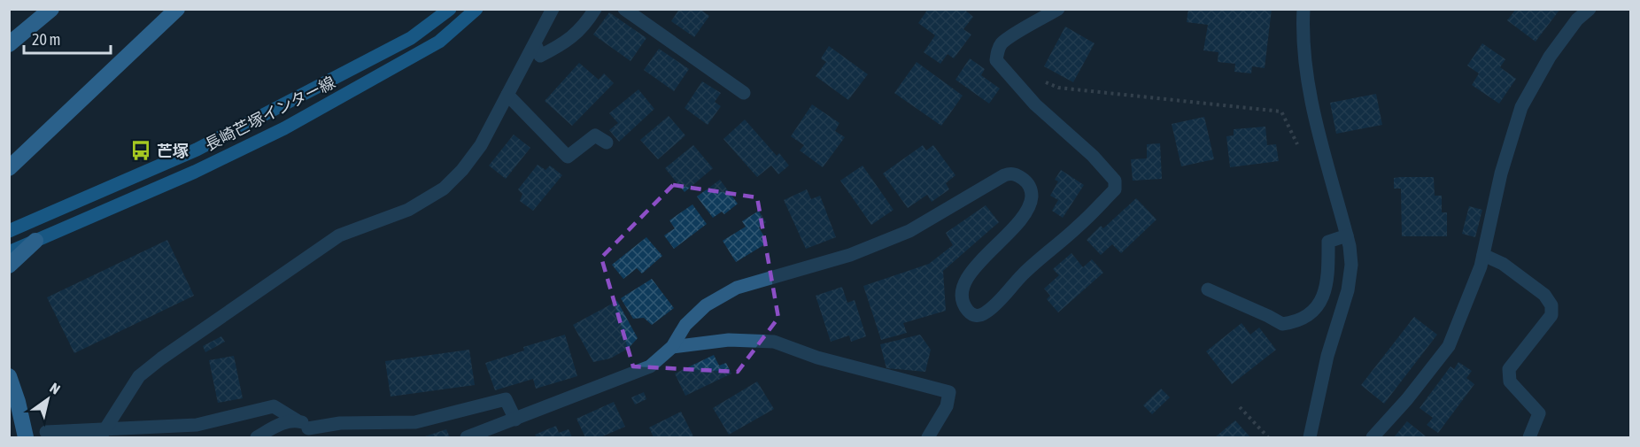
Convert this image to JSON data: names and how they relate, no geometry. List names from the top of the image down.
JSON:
{
  "streets": {
    "main road": ["長崎芒塚インター線"]
  },
  "places": {
    "bus stop": ["芒塚"]
  },
  "scale_bar": "20 m",
  "north": "top right"
}
